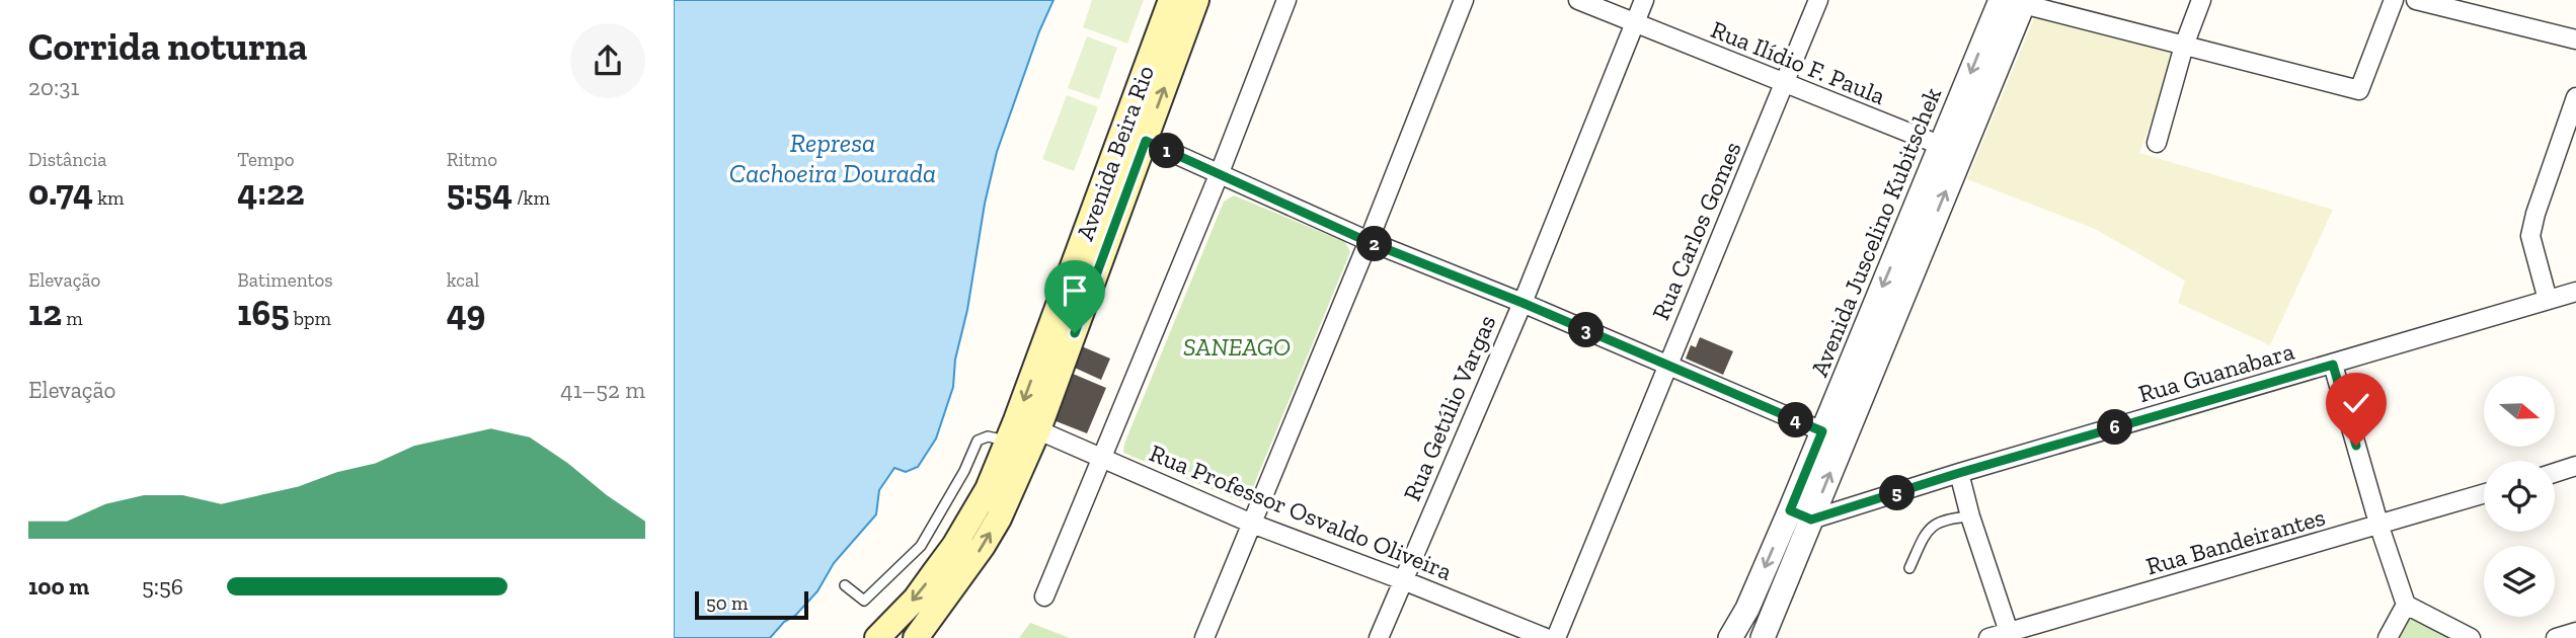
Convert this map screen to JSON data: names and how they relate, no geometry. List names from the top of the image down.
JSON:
{
  "streets": {
    "main road": ["Avenida Beira Rio"],
    "street": [
      "Rua Ilídio F. Paula",
      "Rua Carlos Gomes",
      "Avenida Juscelino Kubitschek",
      "Rua Guanabara",
      "Rua Getúlio Vargas",
      "Rua Professor Osvaldo Oliveira",
      "Rua Bandeirantes"
    ]
  },
  "crossings": [
    ["Rua Ilídio F. Paula", "Rua Carlos Gomes"],
    ["Rua Ilídio F. Paula", "Avenida Juscelino Kubitschek"],
    ["Rua Ilídio F. Paula", "Rua Getúlio Vargas"],
    ["Avenida Beira Rio", "Rua Professor Osvaldo Oliveira"],
    ["Avenida Juscelino Kubitschek", "Rua Guanabara"],
    ["Rua Getúlio Vargas", "Rua Professor Osvaldo Oliveira"]
  ],
  "water": ["Represa Cachoeira Dourada"],
  "parks": ["SANEAGO"],
  "scale_bar": "50 m",
  "north": "right",
  "page": {
    "heading": ["Corrida noturna", "20:31"],
    "stats": [
      ["Distância", "0.74 km"],
      ["Tempo", "4:22"],
      ["Ritmo", "5:54 /km"],
      ["Elevação", "12 m"],
      ["Batimentos", "165 bpm"],
      ["kcal", "49"]
    ],
    "pins": [
      "1",
      "2",
      "3",
      "4",
      "6",
      "5"
    ],
    "chart": ["Elevação", "41–52 m"],
    "list": [
      {
        "name": "100 m",
        "note": "5:56"
      }
    ],
    "scale": "50 m"
  }
}
